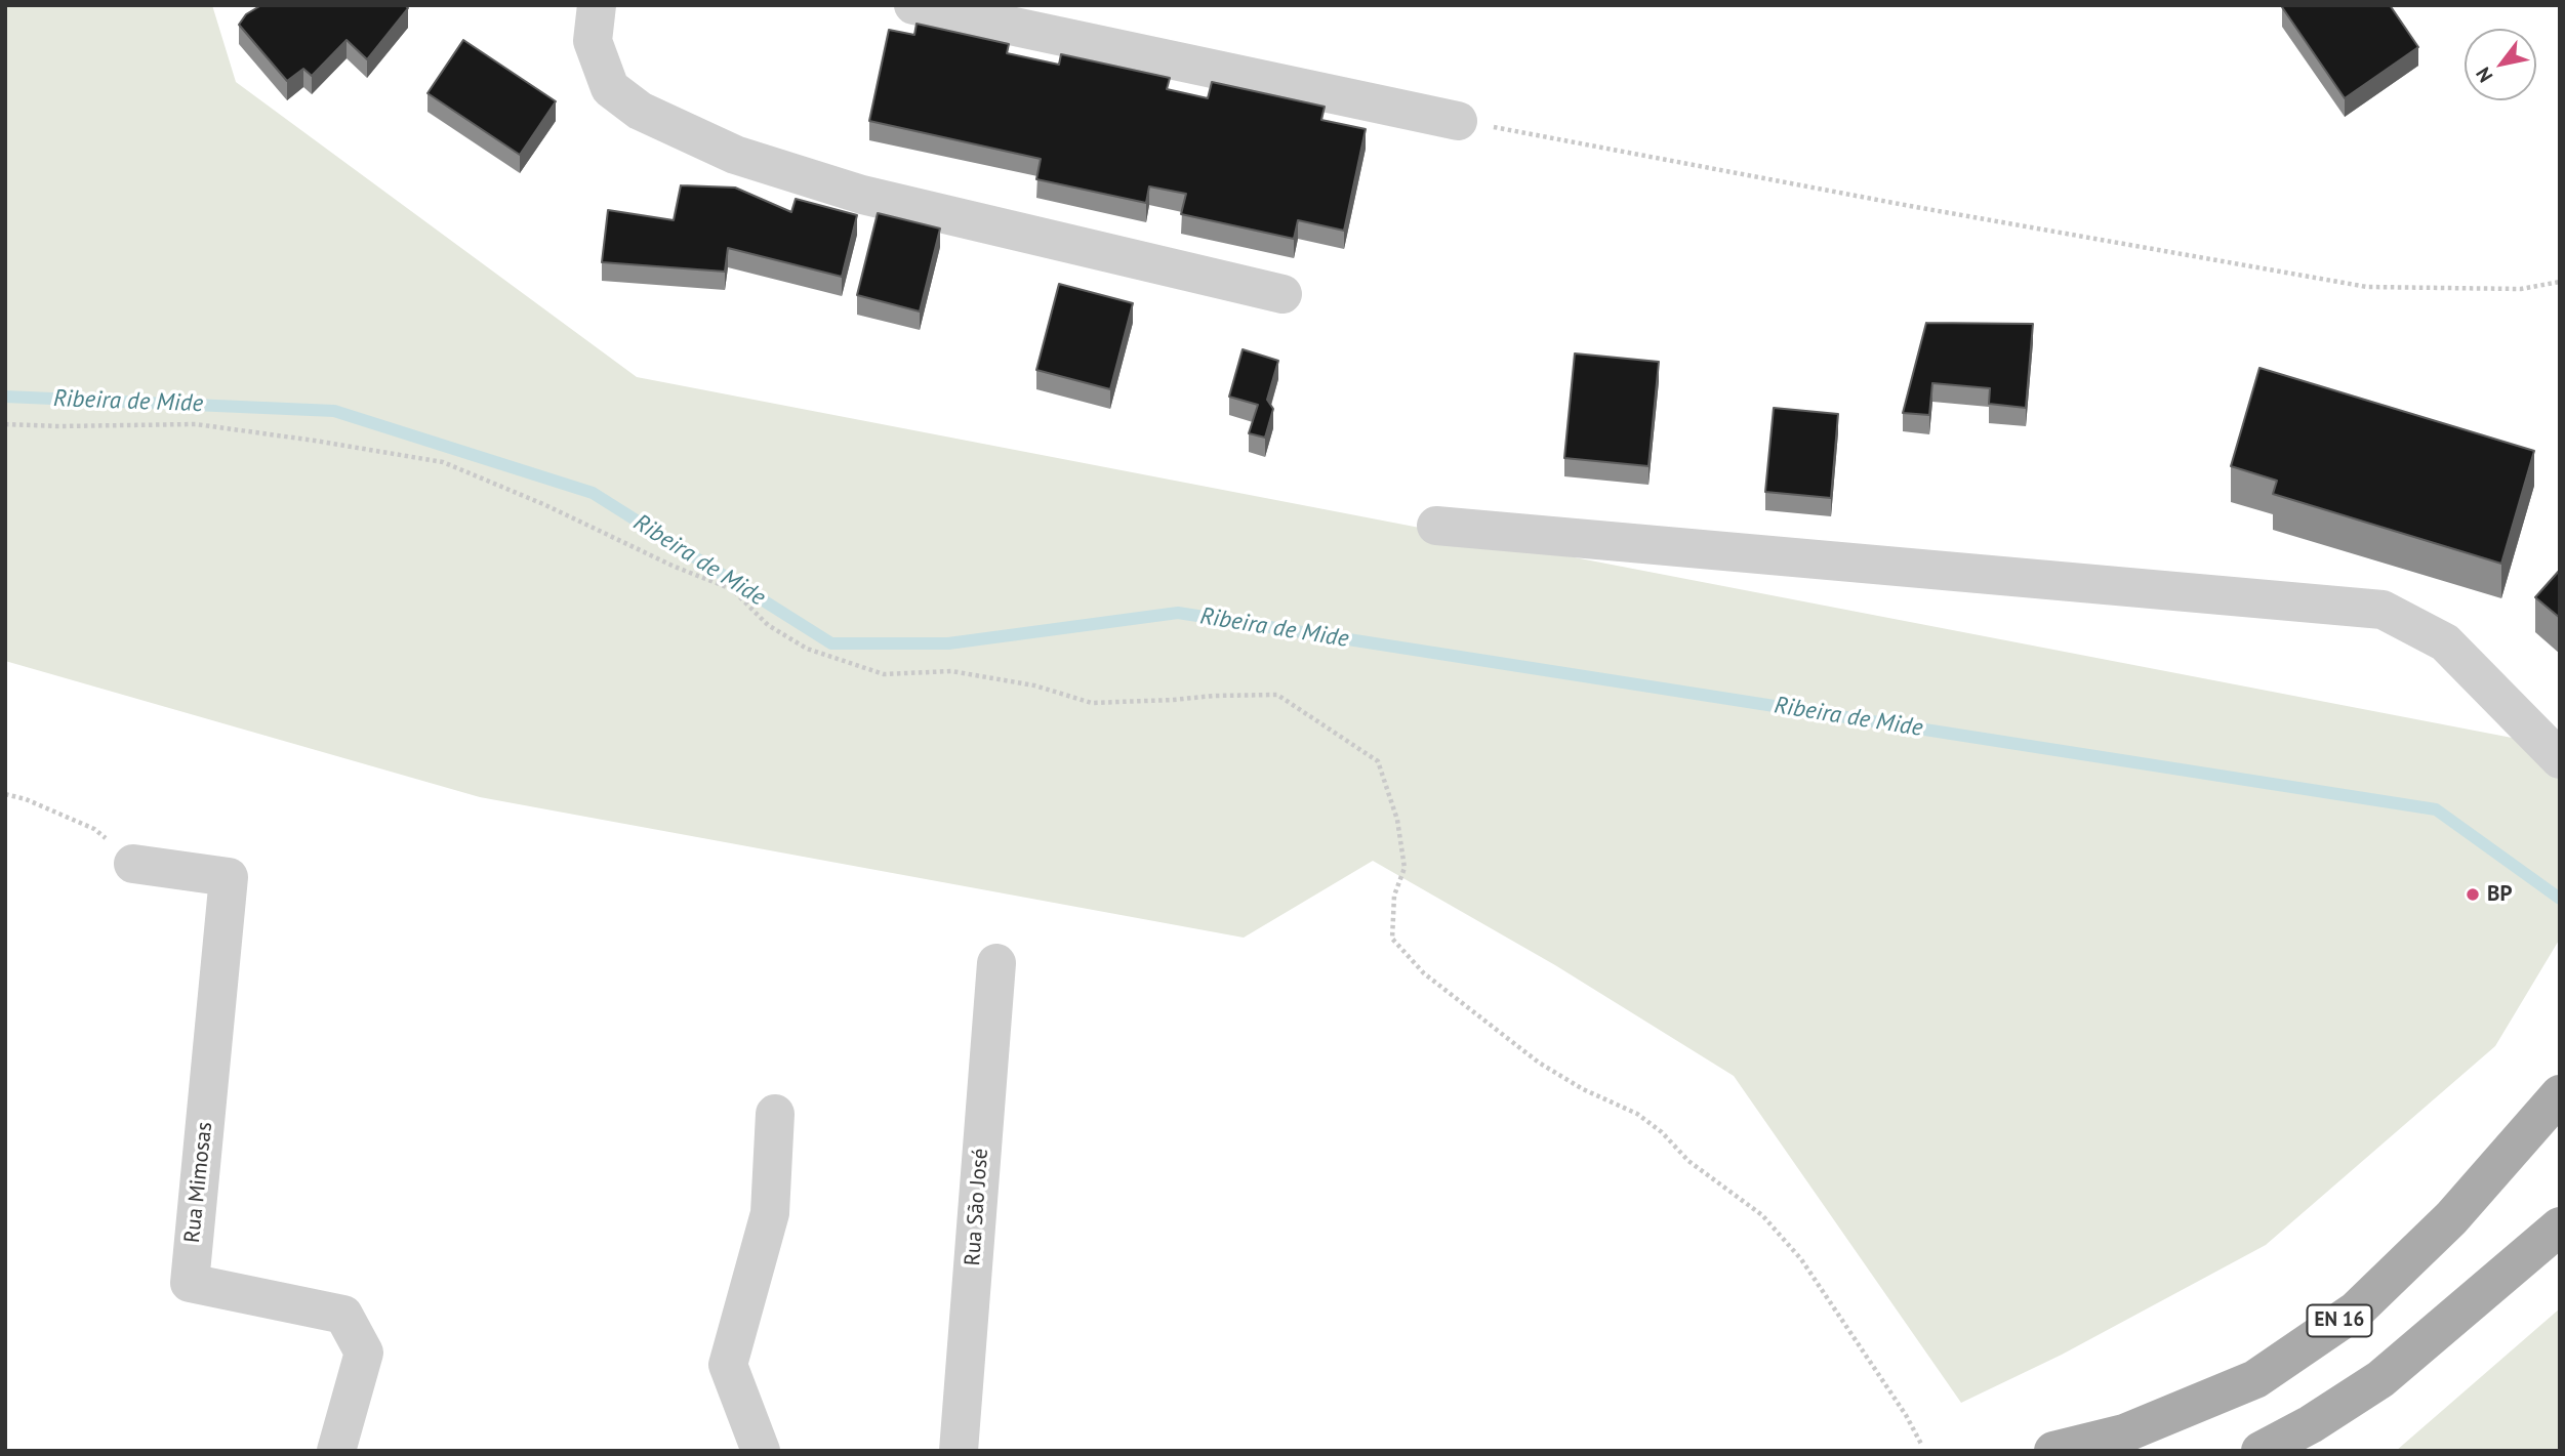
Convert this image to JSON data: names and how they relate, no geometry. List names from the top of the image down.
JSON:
{
  "streets": {
    "main road": ["EN 16"],
    "street": ["Rua Mimosas", "Rua São José"]
  },
  "water": ["Ribeira de Mide"],
  "places": ["BP"],
  "north": "bottom left"
}
